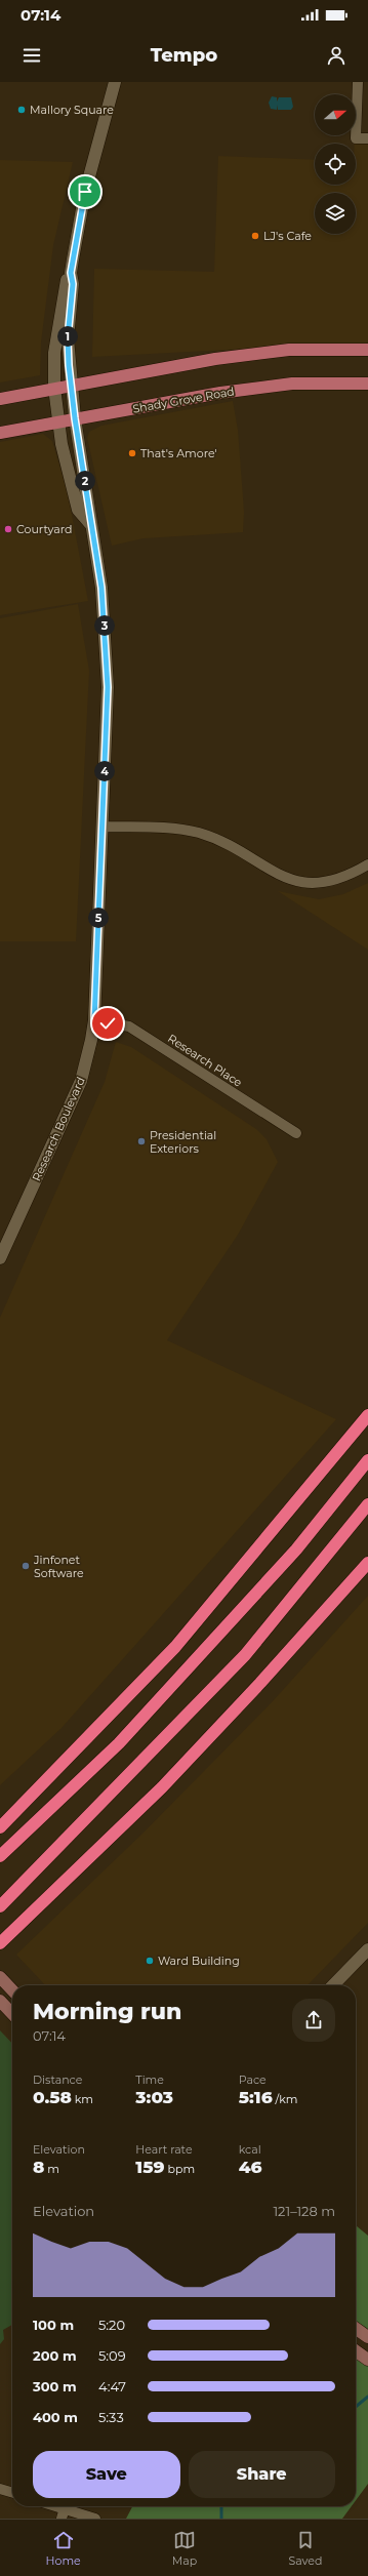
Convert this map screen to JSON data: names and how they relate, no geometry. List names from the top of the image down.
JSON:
{
  "streets": {
    "main road": ["Shady Grove Road"],
    "street": ["Research Place", "Research Boulevard"]
  },
  "crossings": [
    ["Shady Grove Road", "Research Boulevard"],
    ["Research Place", "Research Boulevard"]
  ],
  "places": [
    "Mallory Square",
    "LJ's Cafe",
    "That's Amore'",
    "Courtyard",
    "Presidential Exteriors",
    "Jinfonet Software",
    "Ward Building"
  ],
  "north": "right",
  "page": {
    "status": "07:14",
    "header": "Tempo",
    "pins": [
      "1",
      "2",
      "3",
      "4",
      "5"
    ],
    "heading": ["Morning run", "07:14"],
    "stats": [
      ["Distance", "0.58 km"],
      ["Time", "3:03"],
      ["Pace", "5:16 /km"],
      ["Elevation", "8 m"],
      ["Heart rate", "159 bpm"],
      ["kcal", "46"]
    ],
    "chart": ["Elevation", "121–128 m"],
    "list": [
      {
        "name": "100 m",
        "note": "5:20"
      },
      {
        "name": "200 m",
        "note": "5:09"
      },
      {
        "name": "300 m",
        "note": "4:47"
      },
      {
        "name": "400 m",
        "note": "5:33"
      }
    ],
    "buttons": ["Save", "Share"],
    "tabs": ["Home", "Map", "Saved"]
  }
}
